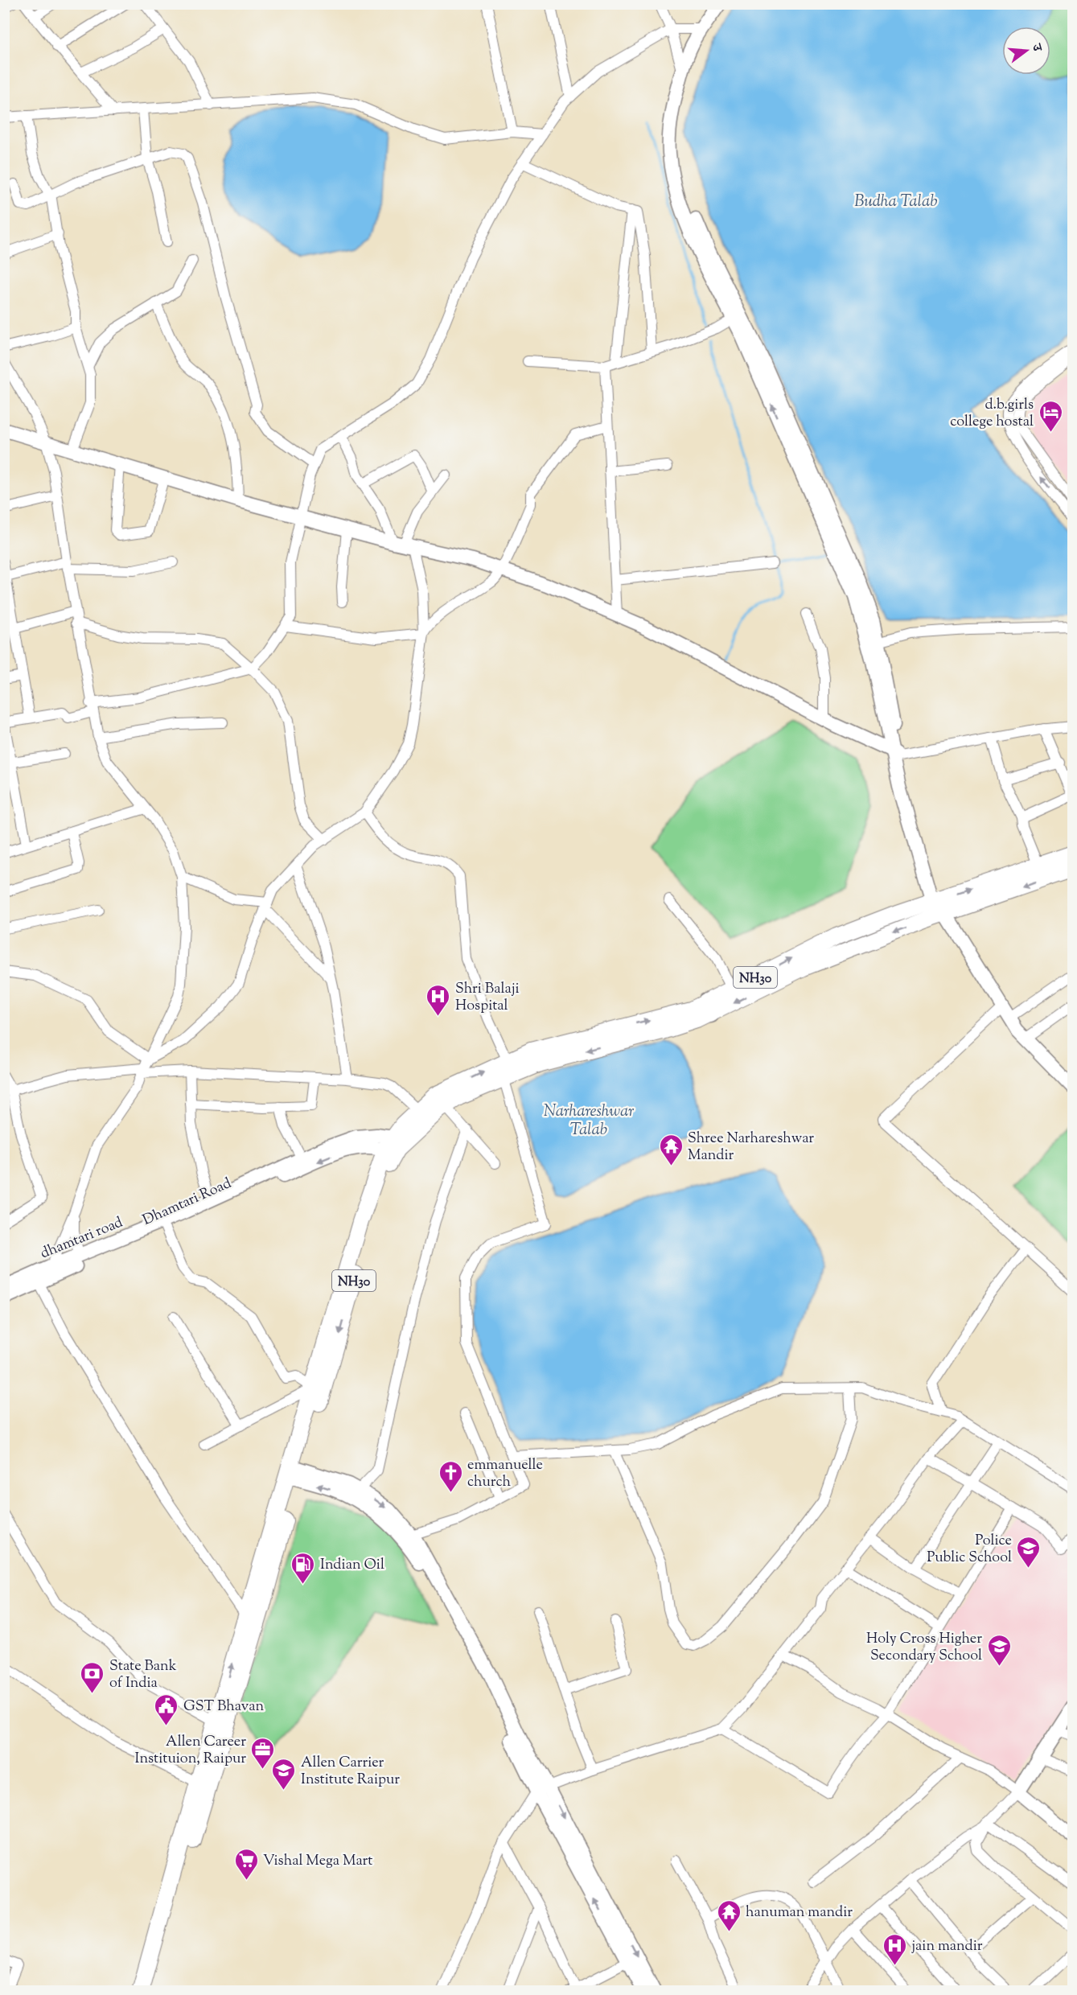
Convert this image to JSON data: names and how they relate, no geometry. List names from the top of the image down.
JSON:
{
  "streets": {
    "main road": ["NH30"],
    "street": ["Dhamtari Road", "dhamtari road"]
  },
  "crossings": [
    ["NH30", "Dhamtari Road"],
    ["NH30", "dhamtari road"],
    ["Dhamtari Road", "dhamtari road"]
  ],
  "water": ["Budha Talab", "Narhareshwar Talab"],
  "places": {
    "hotel": ["d.b.girls college hostal"],
    "hospital": ["Shri Balaji Hospital", "jain mandir"],
    "temple": ["Shree Narhareshwar Mandir", "hanuman mandir"],
    "church": ["emmanuelle church"],
    "school or university": ["Police Public School", "Holy Cross Higher Secondary School", "Allen Carrier Institute Raipur"],
    "fuel station": ["Indian Oil"],
    "bank": ["State Bank of India"],
    "public building": ["GST Bhavan"],
    "office": ["Allen Career Instituion, Raipur"],
    "supermarket": ["Vishal Mega Mart"]
  },
  "north": "right"
}
